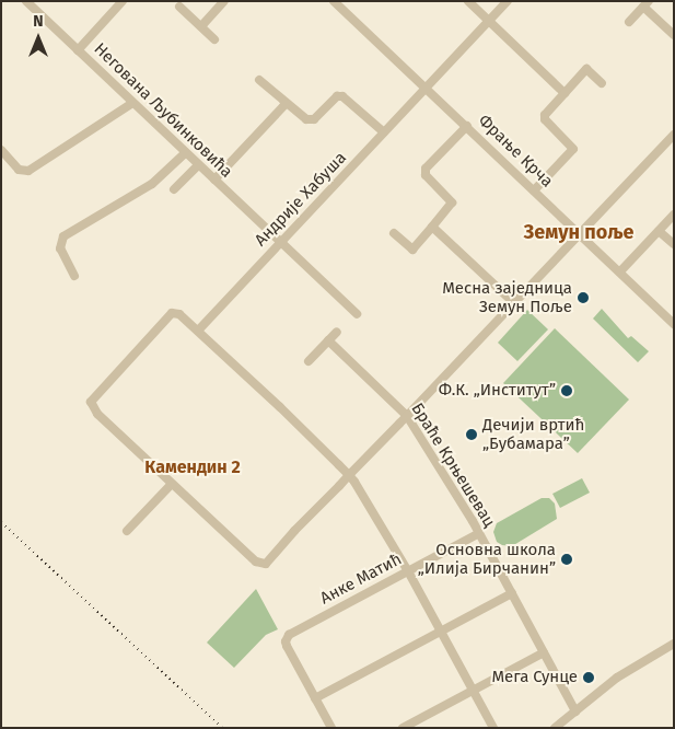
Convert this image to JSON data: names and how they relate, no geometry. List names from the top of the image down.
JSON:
{
  "streets": {
    "street": [
      "Негована Љубинковића",
      "Фрање Крча",
      "Андрије Хабуша",
      "Браће Крњешевац",
      "Анке Матић"
    ]
  },
  "crossings": [
    ["Негована Љубинковића", "Андрије Хабуша"],
    ["Фрање Крча", "Андрије Хабуша"],
    ["Браће Крњешевац", "Анке Матић"]
  ],
  "districts": ["Земун поље", "Камендин 2"],
  "places": [
    "Месна заједница Земун Поље",
    "Ф.К. „Институт”",
    "Дечији вртић „Бубамара”",
    "Основна школа „Илија Бирчанин”",
    "Мега Сунце"
  ],
  "north": "top"
}
